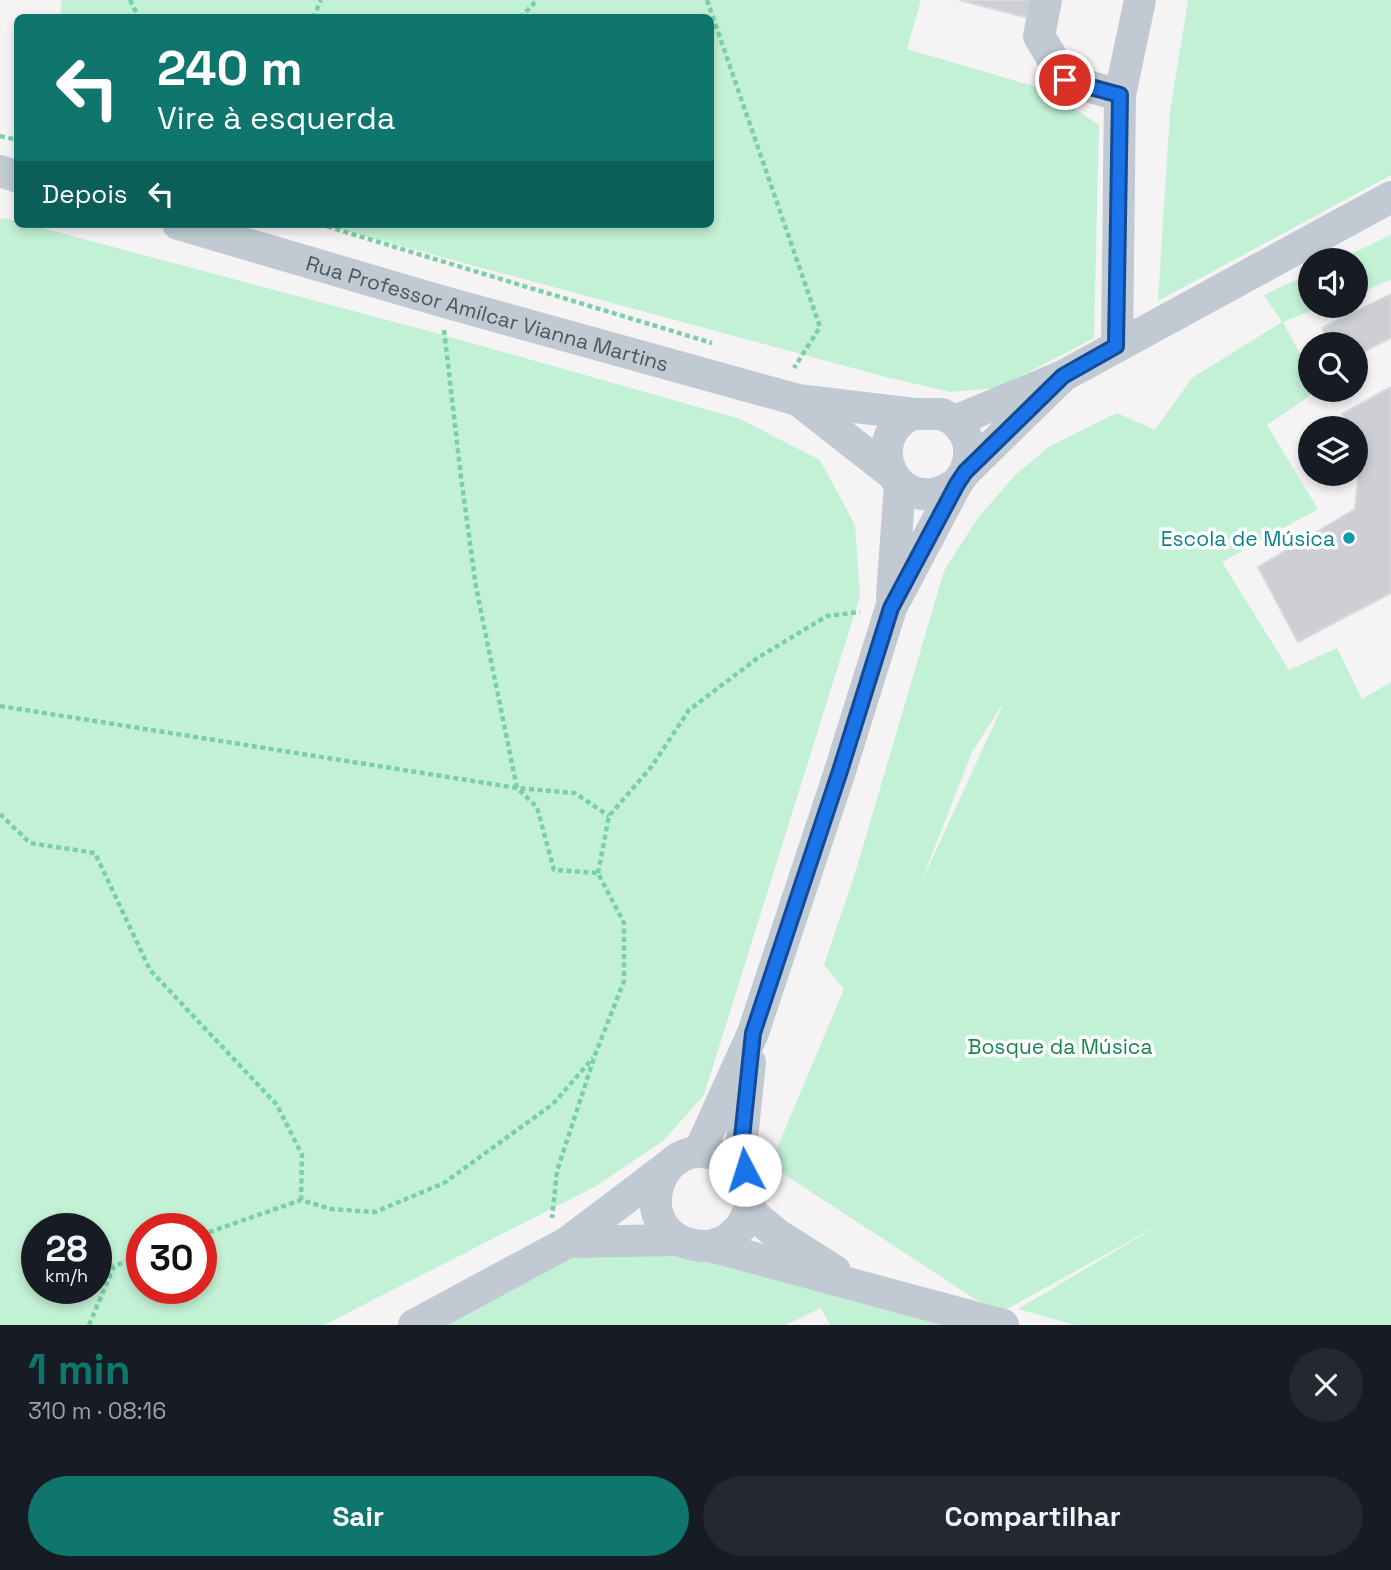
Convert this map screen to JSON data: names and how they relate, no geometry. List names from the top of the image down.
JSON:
{
  "streets": {
    "street": ["Rua Professor Amílcar Vianna Martins"]
  },
  "parks": ["Bosque da Música"],
  "places": ["Escola de Música"],
  "page": {
    "turn": ["240 m", "Vire à esquerda"],
    "then": "Depois",
    "speed": "28 km/h",
    "limit": "30",
    "heading": ["1 min", "310 m · 08:16"],
    "buttons": ["Sair", "Compartilhar"]
  }
}
